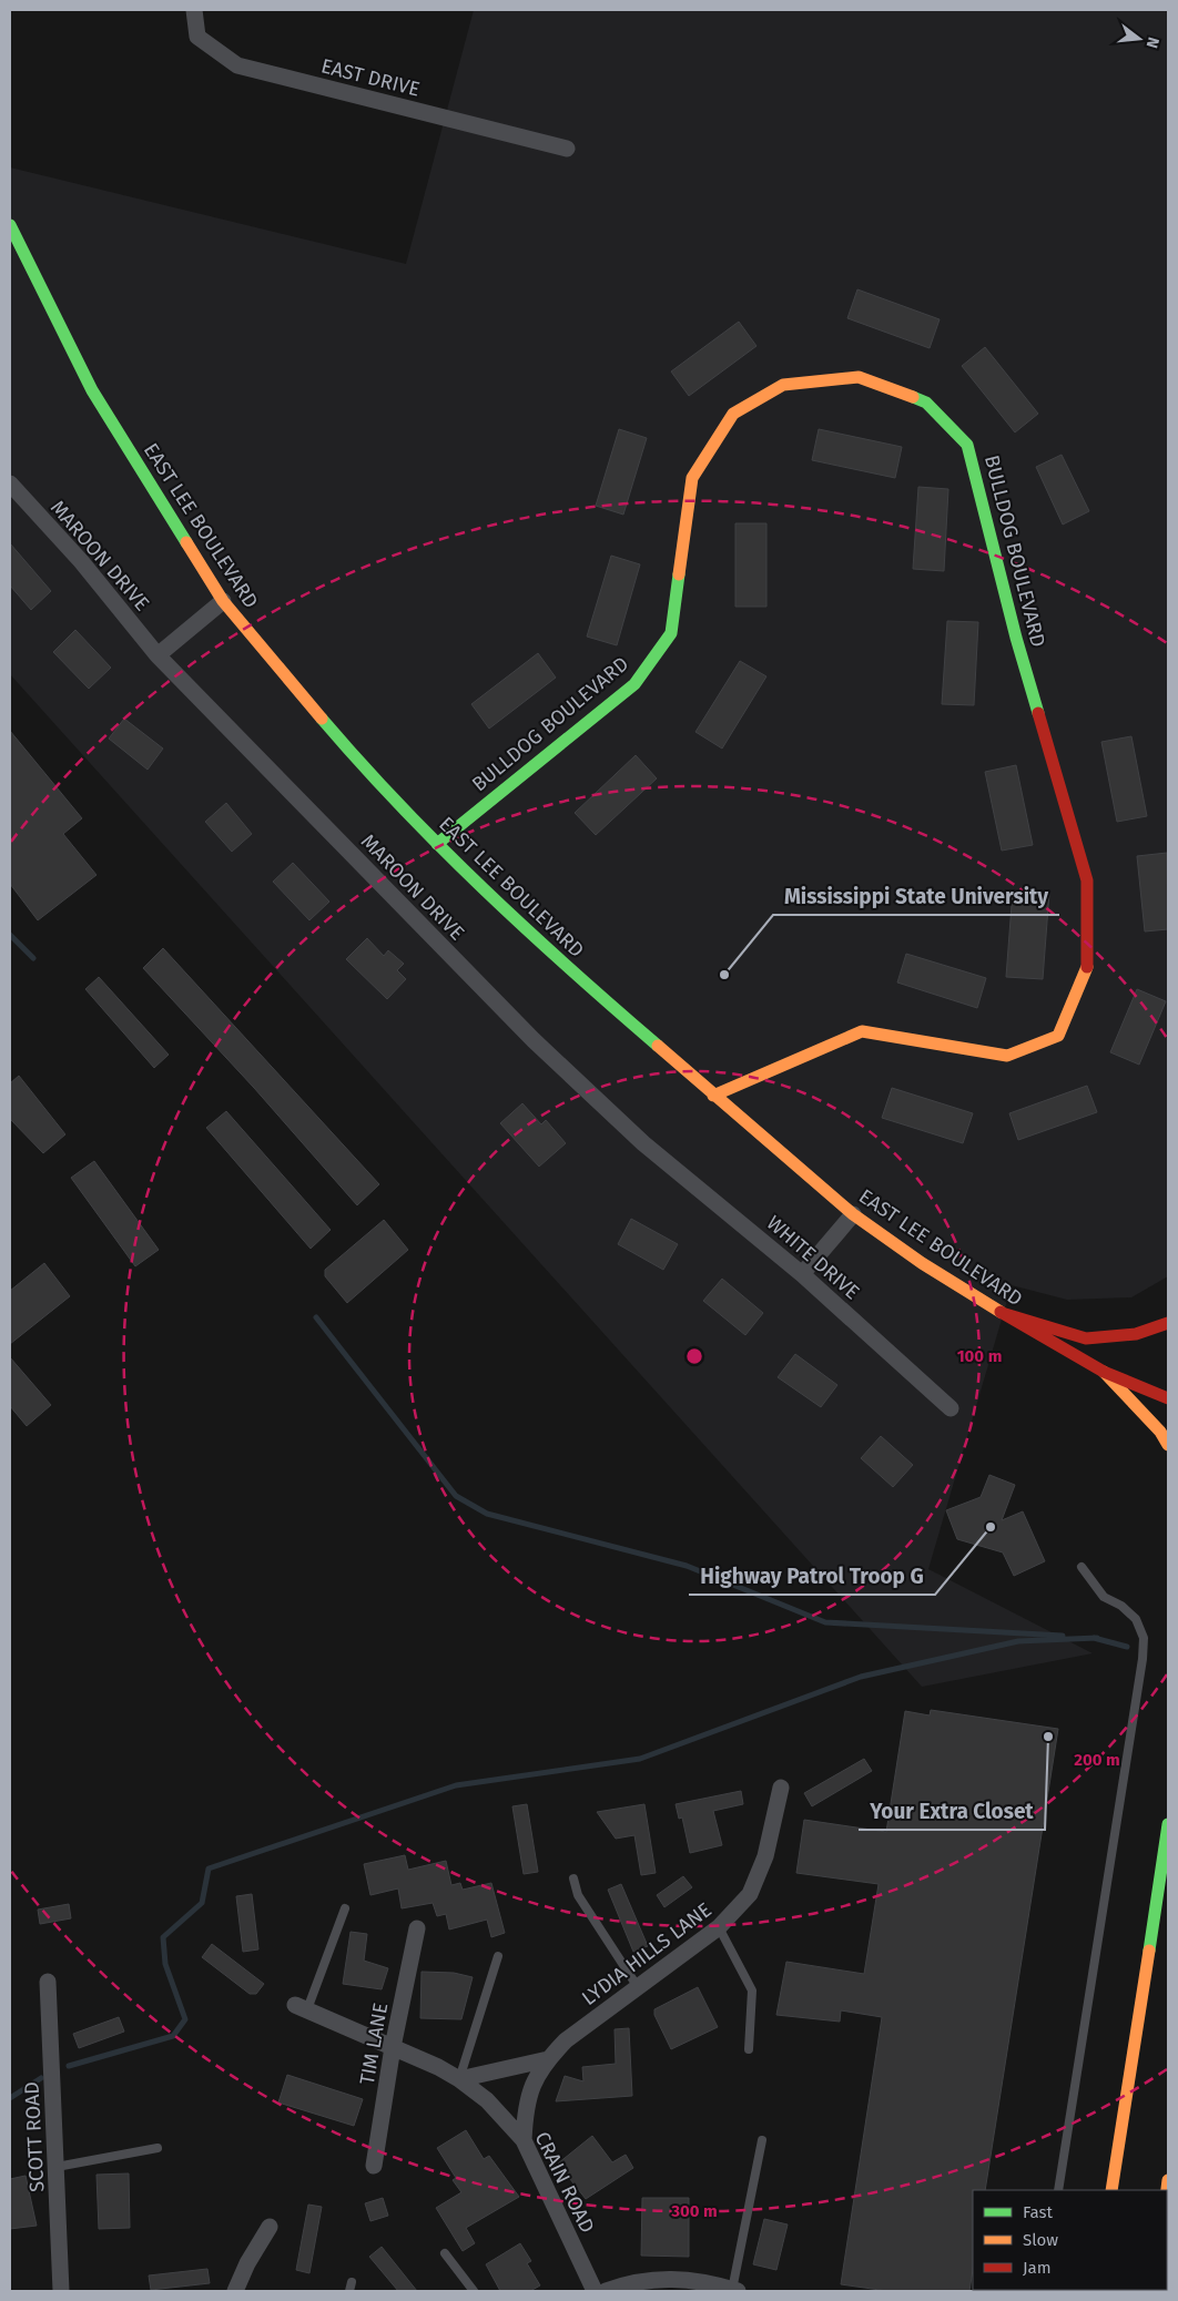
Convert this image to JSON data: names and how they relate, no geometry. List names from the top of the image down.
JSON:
{
  "streets": {
    "street": [
      "EAST DRIVE",
      "EAST LEE BOULEVARD",
      "BULLDOG BOULEVARD",
      "MAROON DRIVE",
      "WHITE DRIVE",
      "LYDIA HILLS LANE",
      "TIM LANE",
      "SCOTT ROAD",
      "CRAIN ROAD"
    ]
  },
  "crossings": [
    ["EAST LEE BOULEVARD", "BULLDOG BOULEVARD"],
    ["MAROON DRIVE", "WHITE DRIVE"],
    ["LYDIA HILLS LANE", "CRAIN ROAD"],
    ["TIM LANE", "CRAIN ROAD"]
  ],
  "places": ["Mississippi State University", "Highway Patrol Troop G", "Your Extra Closet"],
  "legend": ["Fast", "Slow", "Jam"],
  "north": "right",
  "rings": ["100 m", "200 m", "300 m"]
}
